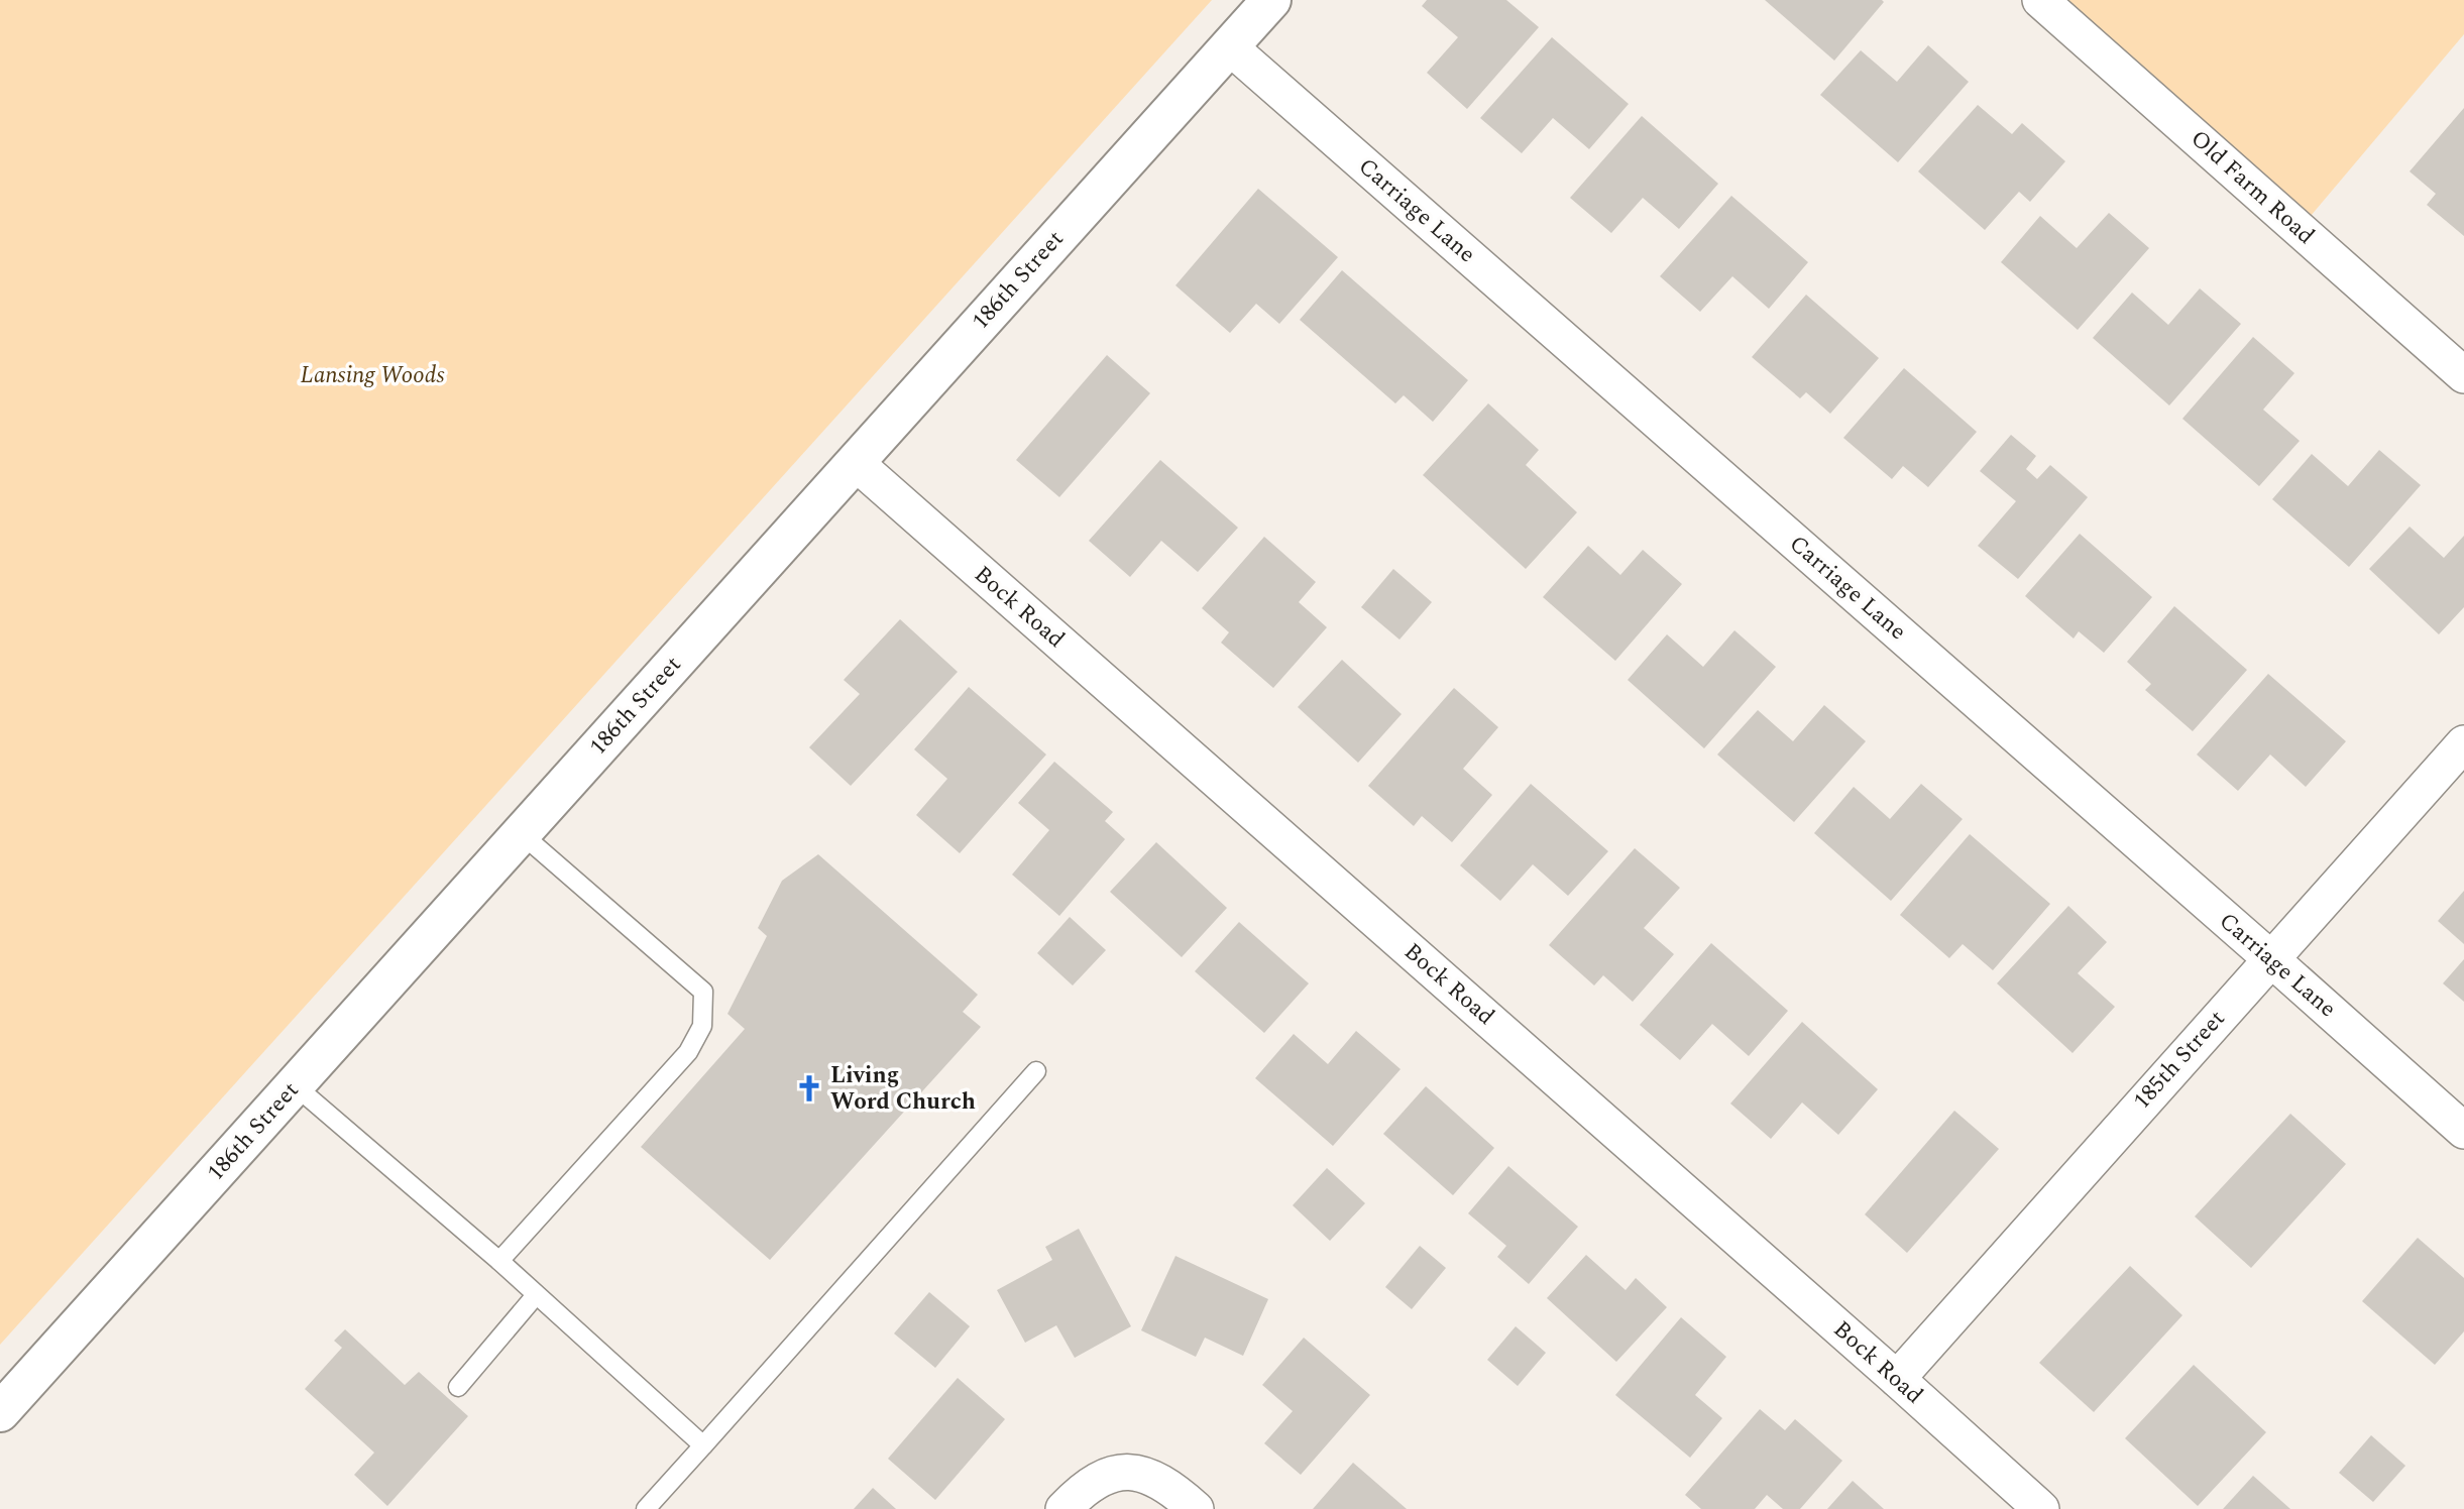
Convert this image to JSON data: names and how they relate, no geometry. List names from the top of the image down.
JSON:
{
  "streets": {
    "street": [
      "Old Farm Road",
      "Carriage Lane",
      "186th Street",
      "Bock Road",
      "185th Street"
    ]
  },
  "crossings": [
    ["Carriage Lane", "186th Street"],
    ["Carriage Lane", "185th Street"],
    ["186th Street", "Bock Road"],
    ["Bock Road", "185th Street"]
  ],
  "parks": ["Lansing Woods"],
  "places": {
    "church": ["Living Word Church"]
  }
}
